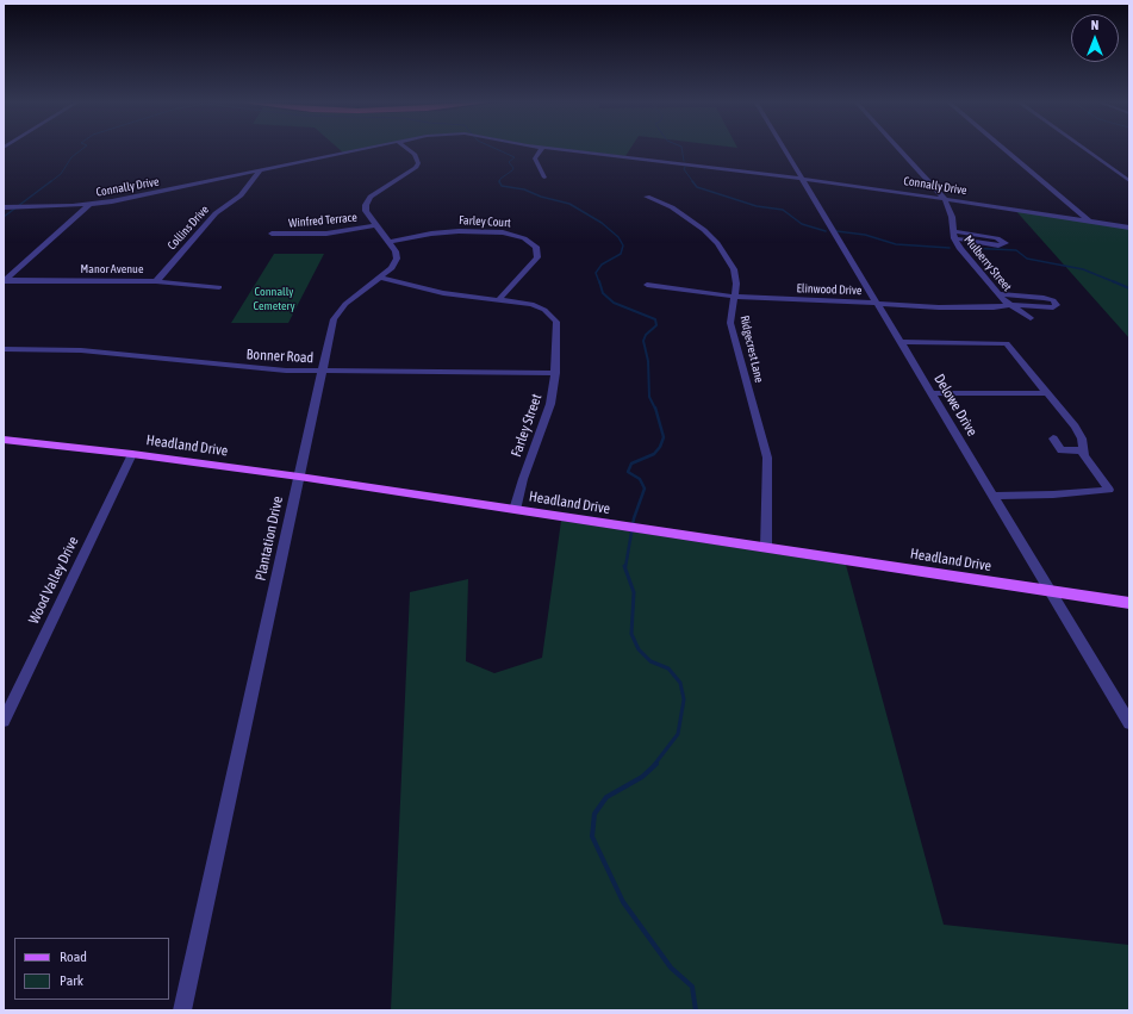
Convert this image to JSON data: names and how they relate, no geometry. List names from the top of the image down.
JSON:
{
  "streets": {
    "main road": ["Headland Drive"],
    "street": [
      "Connally Drive",
      "Winfred Terrace",
      "Farley Court",
      "Collins Drive",
      "Mulberry Street",
      "Manor Avenue",
      "Elinwood Drive",
      "Ridgecrest Lane",
      "Bonner Road",
      "Delowe Drive",
      "Farley Street",
      "Plantation Drive",
      "Wood Valley Drive"
    ]
  },
  "crossings": [
    ["Connally Drive", "Collins Drive"],
    ["Connally Drive", "Mulberry Street"],
    ["Connally Drive", "Delowe Drive"],
    ["Winfred Terrace", "Plantation Drive"],
    ["Farley Court", "Farley Street"],
    ["Farley Court", "Plantation Drive"],
    ["Collins Drive", "Manor Avenue"],
    ["Mulberry Street", "Elinwood Drive"],
    ["Elinwood Drive", "Ridgecrest Lane"],
    ["Elinwood Drive", "Delowe Drive"],
    ["Ridgecrest Lane", "Headland Drive"],
    ["Bonner Road", "Farley Street"],
    ["Bonner Road", "Plantation Drive"],
    ["Delowe Drive", "Headland Drive"],
    ["Farley Street", "Headland Drive"],
    ["Headland Drive", "Plantation Drive"],
    ["Headland Drive", "Wood Valley Drive"]
  ],
  "parks": ["Connally Cemetery"],
  "legend": ["Road", "Park"],
  "north": "top"
}
